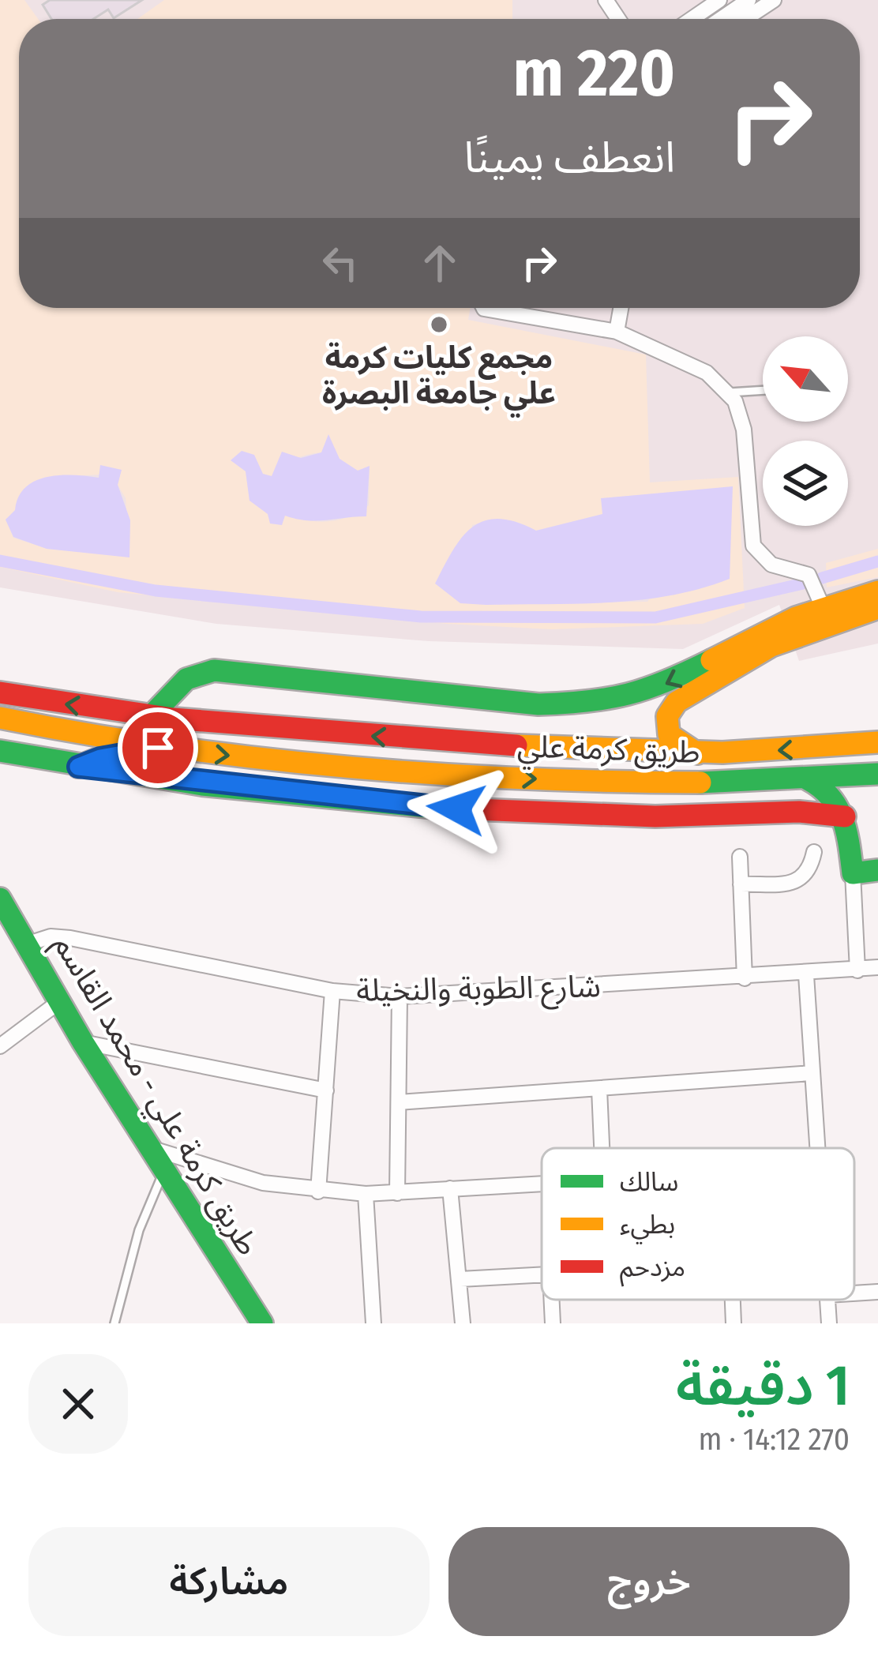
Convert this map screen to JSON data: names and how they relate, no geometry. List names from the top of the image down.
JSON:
{
  "streets": {
    "main road": ["طريق كرمة علي", "طريق كرمة علي - محمد القاسم"],
    "street": ["شارع الطوبة والنخيلة"]
  },
  "crossings": [
    ["شارع الطوبة والنخيلة", "طريق كرمة علي - محمد القاسم"]
  ],
  "places": ["مجمع كليات كرمة علي جامعة البصرة"],
  "legend": ["سالك", "بطيء", "مزدحم"],
  "north": "top left",
  "page": {
    "turn": ["220 m", "انعطف يمينًا"],
    "heading": ["1 دقيقة", "270 m · 14:12"],
    "buttons": ["خروج", "مشاركة"]
  }
}
